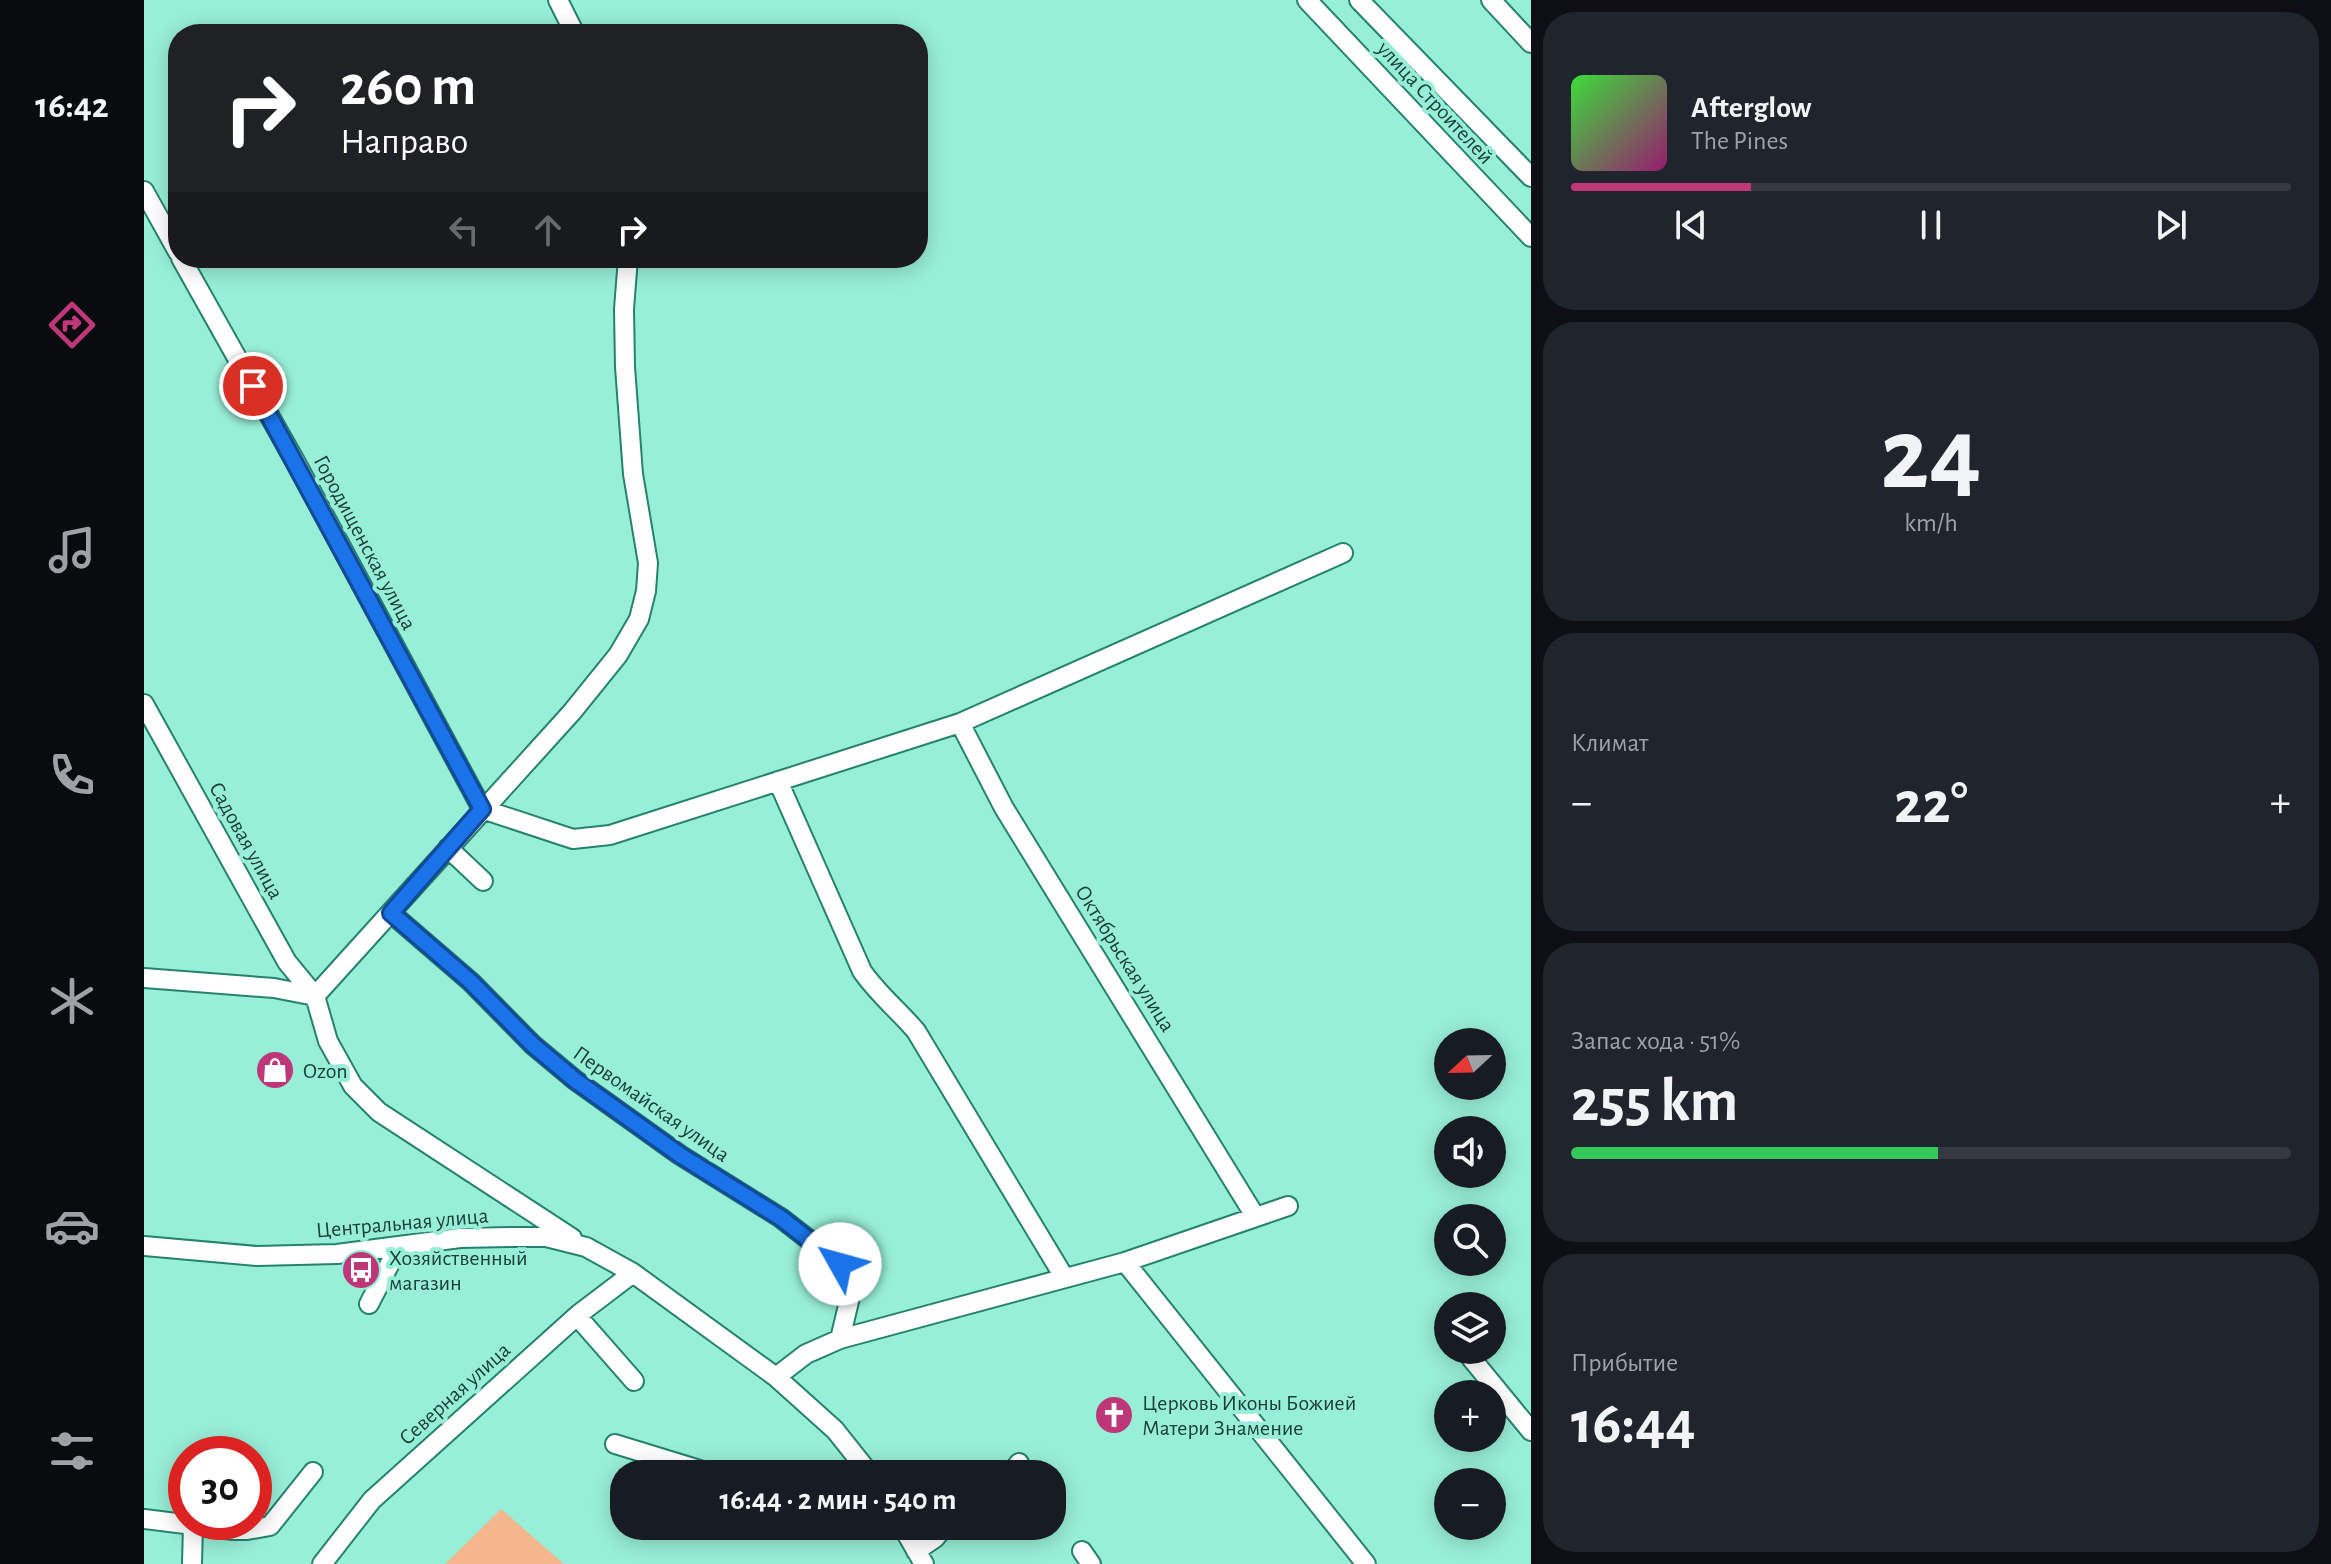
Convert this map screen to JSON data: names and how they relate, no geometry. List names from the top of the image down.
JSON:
{
  "streets": {
    "street": [
      "улица Строителей",
      "Городищенская улица",
      "Садовая улица",
      "Октябрьская улица",
      "Первомайская улица",
      "Центральная улица",
      "Северная улица"
    ]
  },
  "crossings": [
    ["Центральная улица", "Северная улица"]
  ],
  "places": {
    "shop": ["Ozon"],
    "bus stop": ["Хозяйственный магазин"],
    "church": ["Церковь Иконы Божией Матери Знамение"]
  },
  "north": "left",
  "page": {
    "tabs": "16:42",
    "turn": ["260 m", "Направо"],
    "song": ["Afterglow", "The Pines"],
    "tile": [
      ["24", "km/h"],
      "Климат",
      ["Запас хода · 51%", "255 km"],
      ["Прибытие", "16:44"]
    ],
    "heat": ["−", "22°", "+"],
    "map_buttons": ["+", "−"],
    "limit": "30",
    "trip": "16:44 · 2 мин · 540 m"
  }
}
